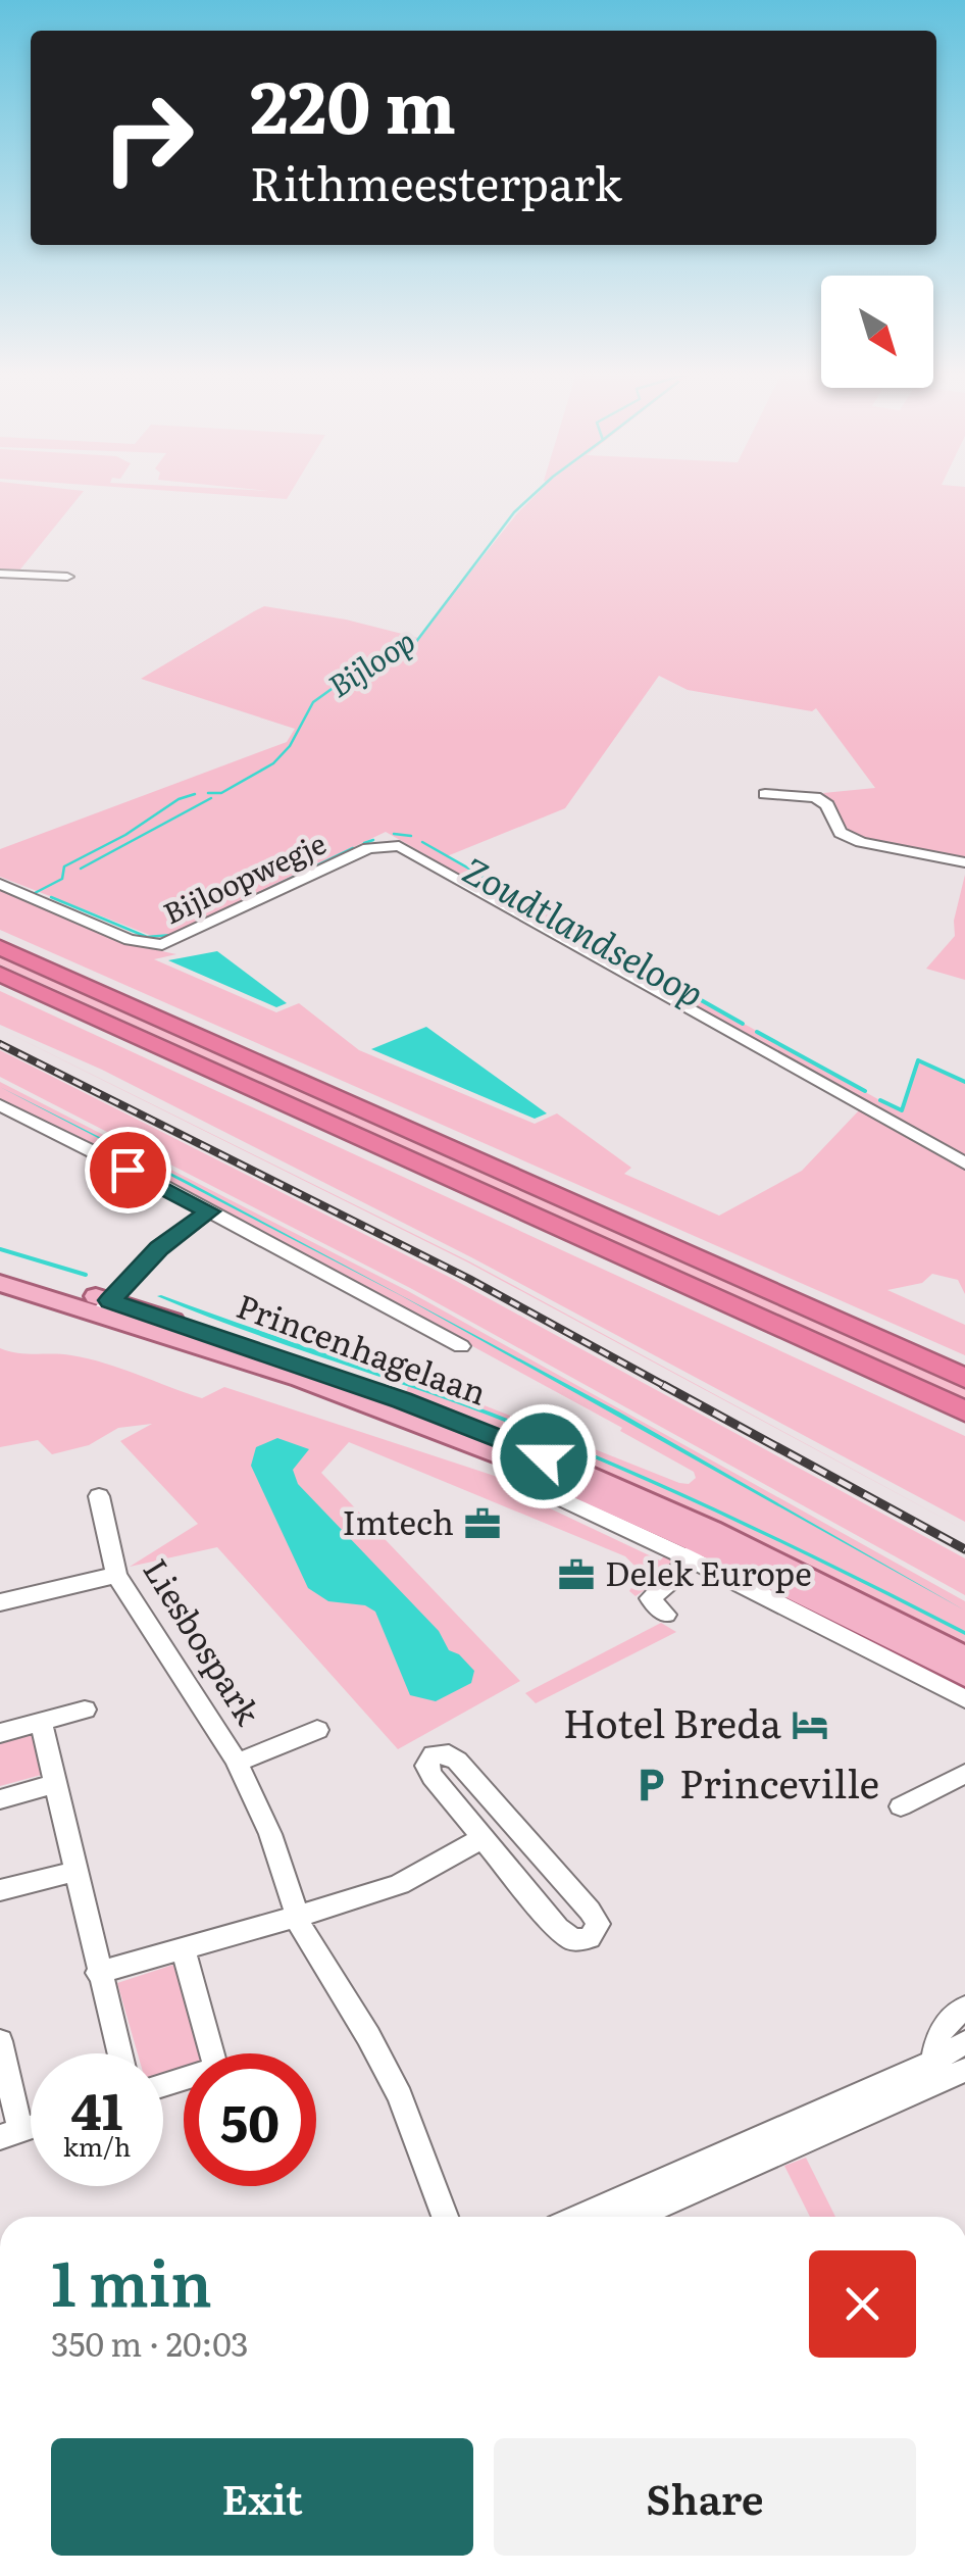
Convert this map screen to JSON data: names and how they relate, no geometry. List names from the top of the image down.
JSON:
{
  "streets": {
    "main road": ["Princenhagelaan"],
    "street": ["Bijloopwegje", "Liesbospark"]
  },
  "water": ["Bijloop", "Zoudtlandseloop"],
  "places": {
    "office": ["Imtech", "Delek Europe"],
    "hotel": ["Hotel Breda"],
    "parking": ["Princeville"]
  },
  "north": "bottom right",
  "page": {
    "turn": ["220 m", "Rithmeesterpark"],
    "speed": "41 km/h",
    "limit": "50",
    "heading": ["1 min", "350 m · 20:03"],
    "buttons": ["Exit", "Share"]
  }
}
